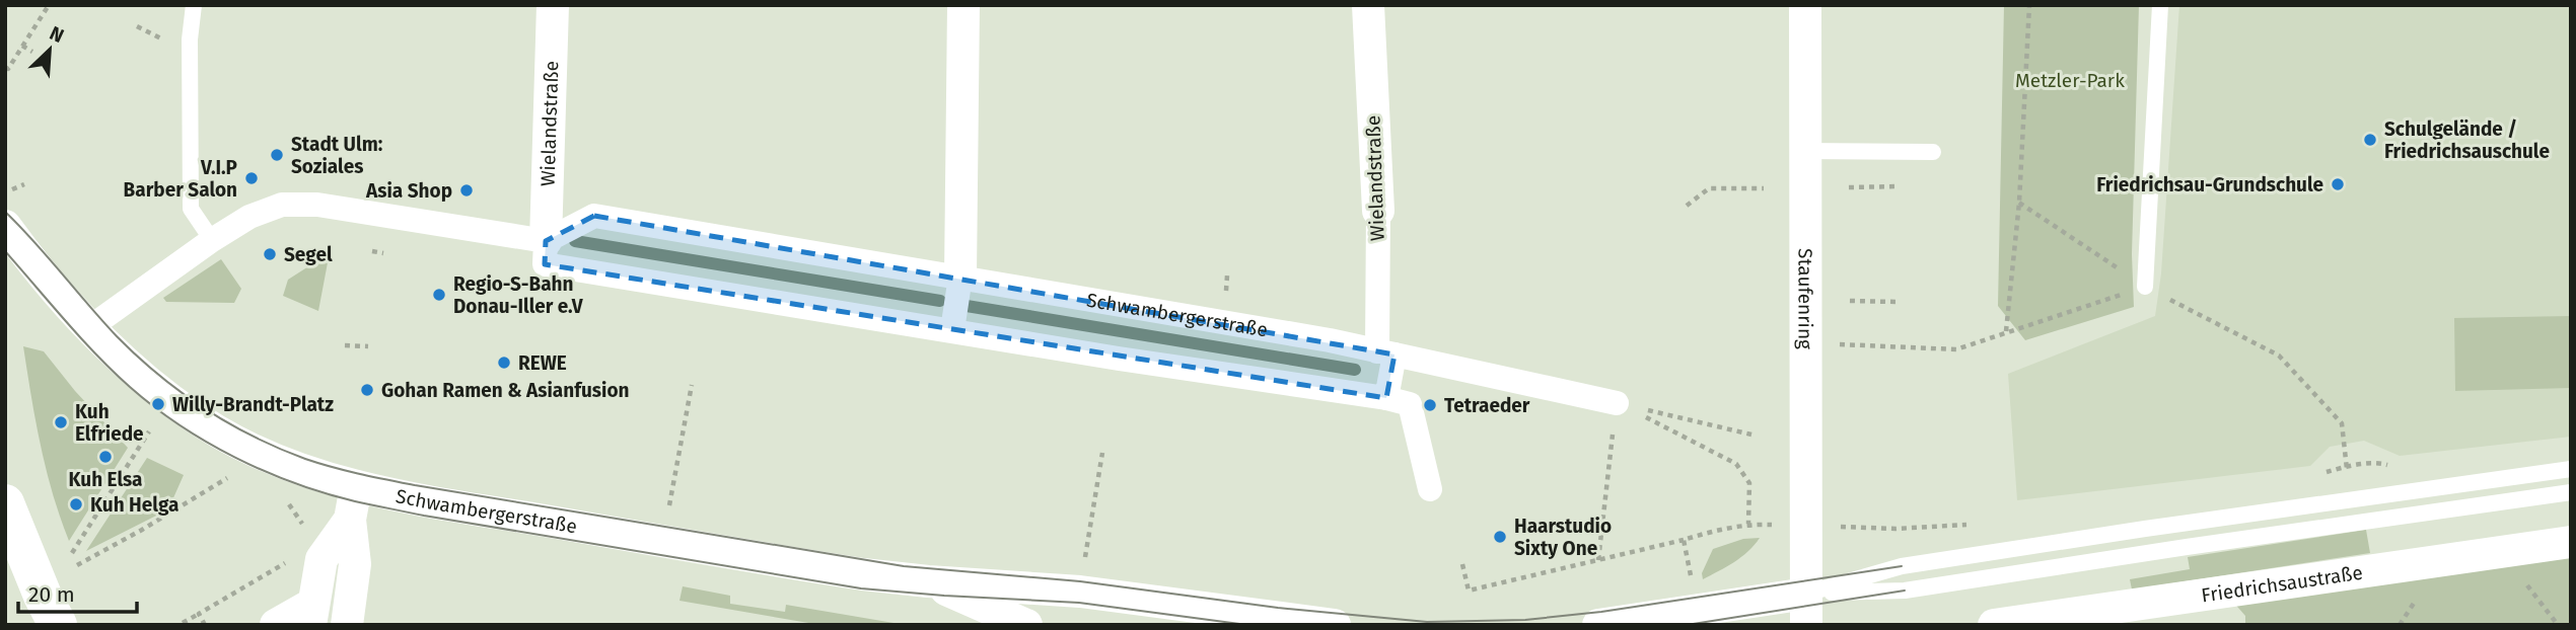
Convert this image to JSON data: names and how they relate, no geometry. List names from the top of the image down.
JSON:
{
  "streets": {
    "street": [
      "Wielandstraße",
      "Staufenring",
      "Schwambergerstraße",
      "Friedrichsaustraße"
    ]
  },
  "crossings": [
    ["Wielandstraße", "Schwambergerstraße"]
  ],
  "parks": ["Metzler-Park"],
  "places": [
    "Schulgelände / Friedrichsauschule",
    "Stadt Ulm: Soziales",
    "V.I.P Barber Salon",
    "Friedrichsau-Grundschule",
    "Asia Shop",
    "Segel",
    "Regio-S-Bahn Donau-Iller e.V",
    "REWE",
    "Gohan Ramen & Asianfusion",
    "Willy-Brandt-Platz",
    "Tetraeder",
    "Kuh Elfriede",
    "Kuh Elsa",
    "Kuh Helga",
    "Haarstudio Sixty One"
  ],
  "scale_bar": "20 m",
  "north": "top right"
}
